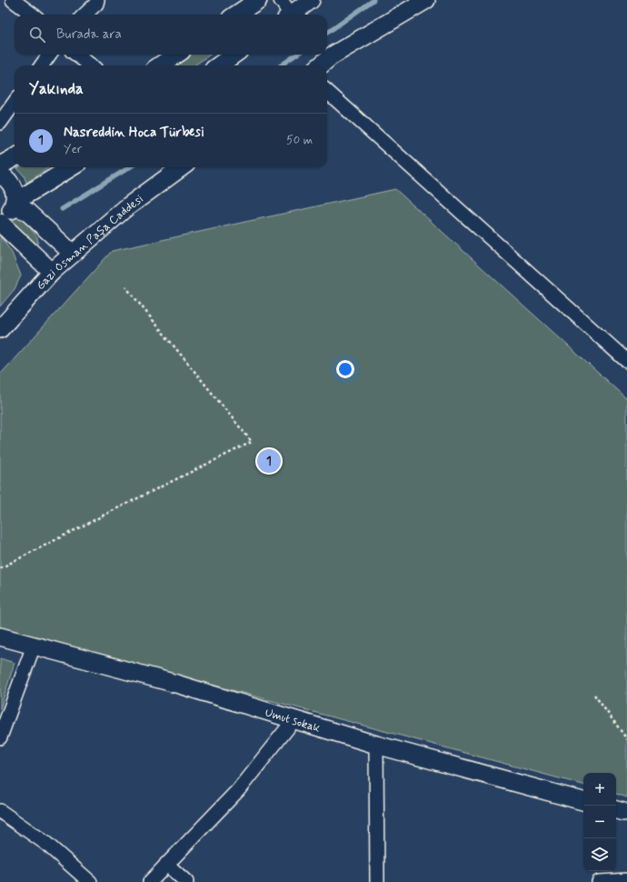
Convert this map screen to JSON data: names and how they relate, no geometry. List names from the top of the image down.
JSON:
{
  "streets": {
    "street": ["Gazi Osman Paşa Caddesi", "Umut sokak"]
  },
  "page": {
    "search": "Burada ara",
    "heading": "Yakında",
    "list": [
      {
        "mark": "1",
        "name": "Nasreddin Hoca Türbesi",
        "note": "Yer",
        "value": "50 m"
      }
    ],
    "pins": "1",
    "map_buttons": ["+", "−"]
  }
}
